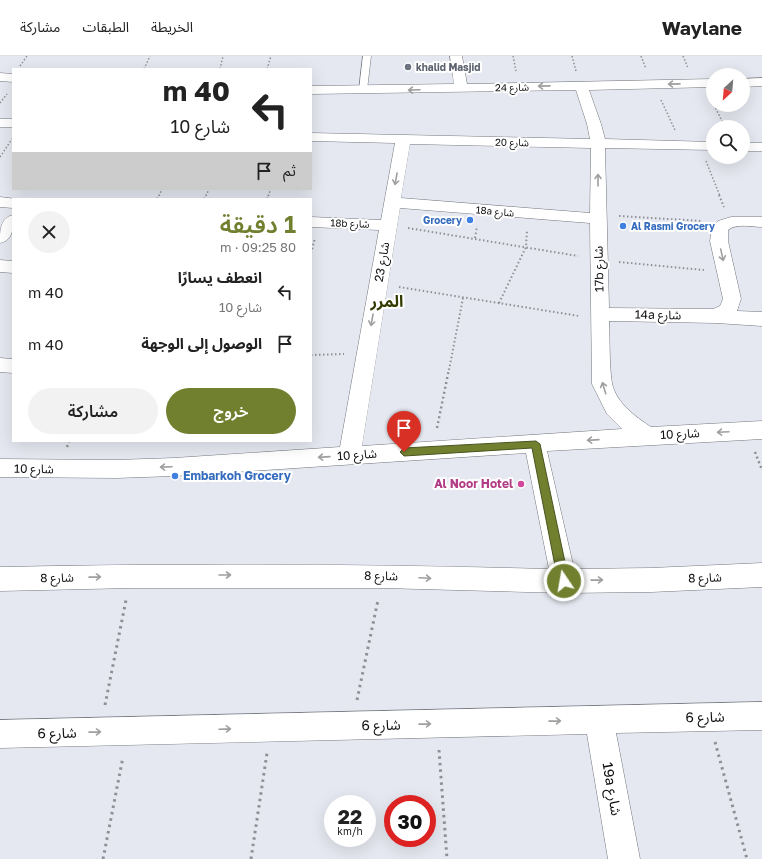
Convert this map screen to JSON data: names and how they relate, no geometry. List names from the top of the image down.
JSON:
{
  "streets": {
    "street": [
      "شارع 24",
      "شارع 20",
      "18a شارع",
      "18b شارع",
      "شارع 23",
      "17b شارع",
      "14a شارع",
      "شارع 10",
      "شارع 8",
      "شارع 6",
      "19a شارع"
    ]
  },
  "crossings": [
    ["شارع 24", "17b شارع"],
    ["شارع 20", "شارع 23"],
    ["شارع 20", "17b شارع"],
    ["18a شارع", "شارع 23"],
    ["18a شارع", "17b شارع"],
    ["18b شارع", "شارع 23"],
    ["شارع 23", "شارع 10"],
    ["17b شارع", "14a شارع"],
    ["17b شارع", "شارع 10"],
    ["شارع 6", "19a شارع"]
  ],
  "one_way": [
    "شارع 24",
    "شارع 23",
    "شارع 10",
    "شارع 8",
    "شارع 6"
  ],
  "districts": ["المرر"],
  "places": [
    "khalid Masjid",
    "Grocery",
    "Al Rasmi Grocery",
    "Embarkoh Grocery",
    "Al Noor Hotel"
  ],
  "north": "bottom left",
  "page": {
    "header": "Waylane",
    "nav": ["الخريطة", "الطبقات", "مشاركة"],
    "turn": ["40 m", "شارع 10"],
    "then": "ثم",
    "heading": ["1 دقيقة", "80 m · 09:25"],
    "list": [
      {
        "name": "انعطف يسارًا",
        "note": "شارع 10",
        "value": "40 m"
      },
      {
        "name": "الوصول إلى الوجهة",
        "value": "40 m"
      }
    ],
    "buttons": ["خروج", "مشاركة"],
    "speed": "22 km/h",
    "limit": "30"
  }
}
